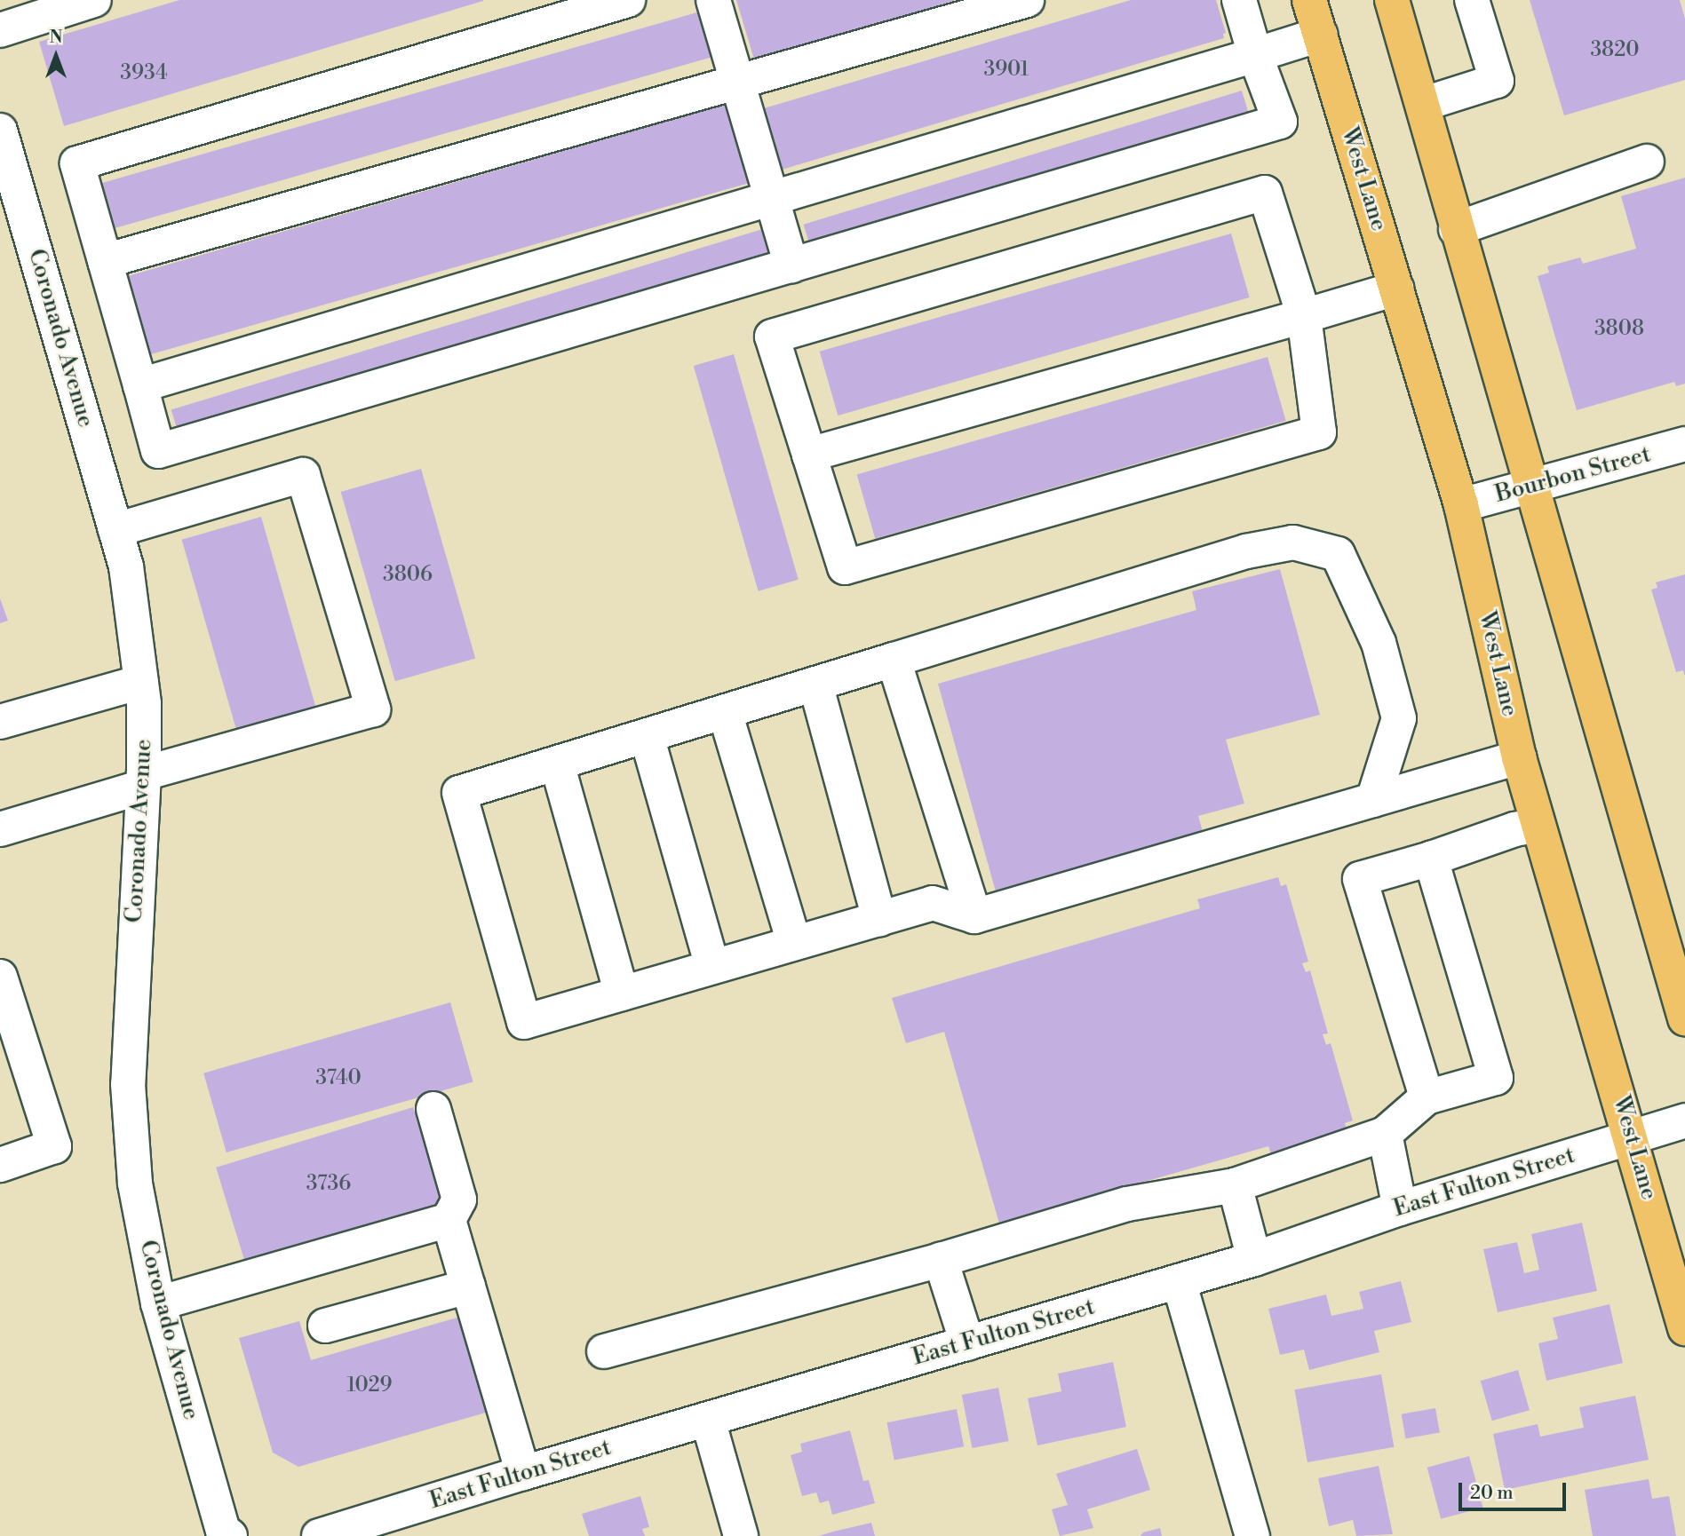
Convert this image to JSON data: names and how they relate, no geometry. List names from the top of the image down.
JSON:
{
  "streets": {
    "main road": ["West Lane"],
    "street": ["Coronado Avenue", "Bourbon Street", "East Fulton Street"]
  },
  "crossings": [
    ["West Lane", "Bourbon Street"],
    ["West Lane", "East Fulton Street"]
  ],
  "house_numbers": [
    "3820",
    "3901",
    "3934",
    "3808",
    "3806",
    "3740",
    "3736",
    "1029"
  ],
  "scale_bar": "20 m",
  "north": "top"
}
